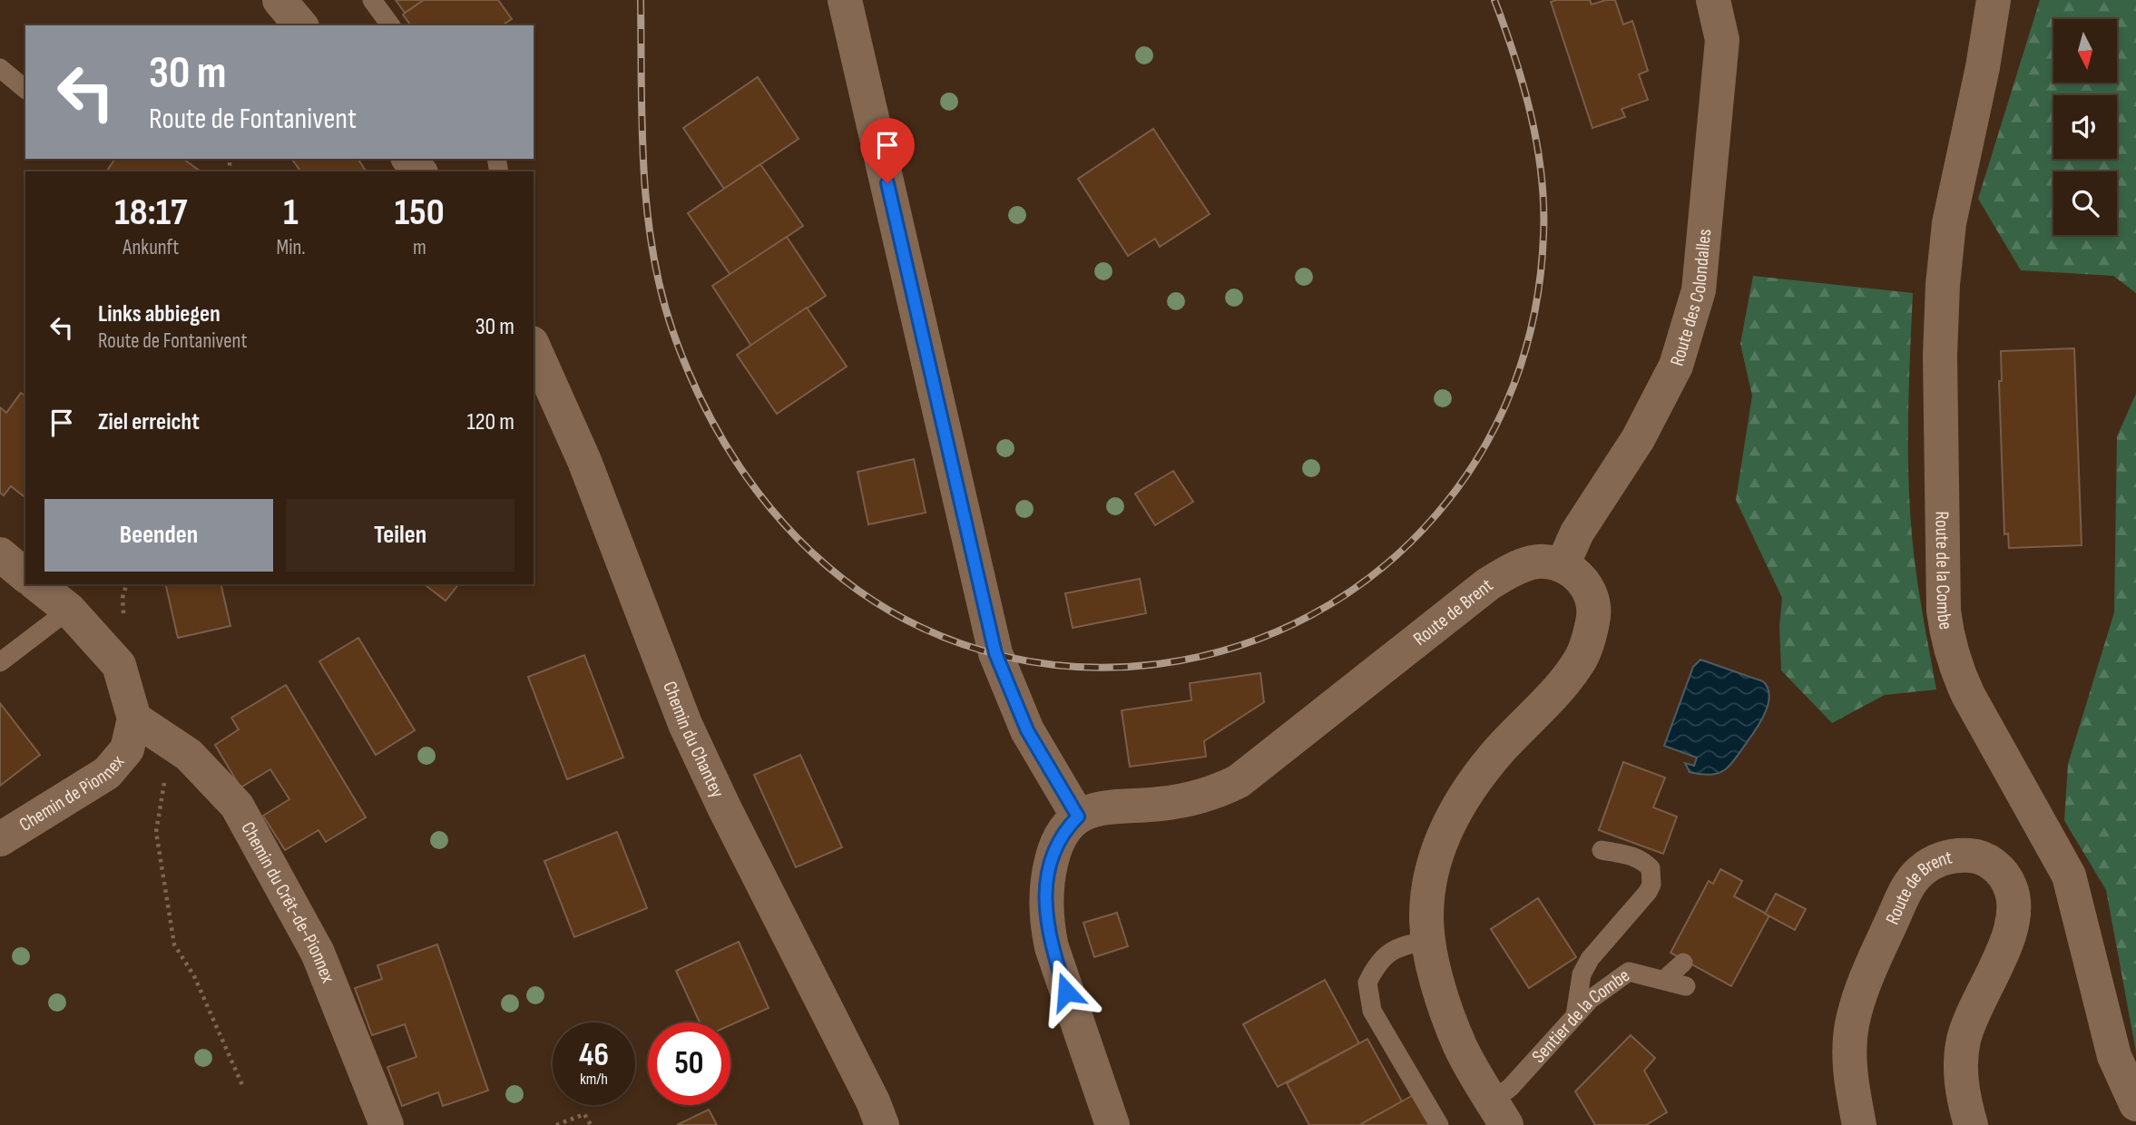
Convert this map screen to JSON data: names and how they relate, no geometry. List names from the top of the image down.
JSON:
{
  "streets": {
    "street": [
      "Route des Colondalles",
      "Route de la Combe",
      "Route de Brent",
      "Chemin du Chantey",
      "Chemin de Pionnex",
      "Chemin du Crêt-de-Pionnex"
    ],
    "lane": ["Sentier de la Combe"]
  },
  "crossings": [
    ["Route des Colondalles", "Route de Brent"],
    ["Chemin de Pionnex", "Chemin du Crêt-de-Pionnex"]
  ],
  "north": "bottom",
  "page": {
    "turn": ["30 m", "Route de Fontanivent"],
    "eta": [
      "18:17",
      "Ankunft",
      "1",
      "Min.",
      "150",
      "m"
    ],
    "list": [
      {
        "name": "Links abbiegen",
        "note": "Route de Fontanivent",
        "value": "30 m"
      },
      {
        "name": "Ziel erreicht",
        "value": "120 m"
      }
    ],
    "buttons": ["Beenden", "Teilen"],
    "speed": "46 km/h",
    "limit": "50"
  }
}
